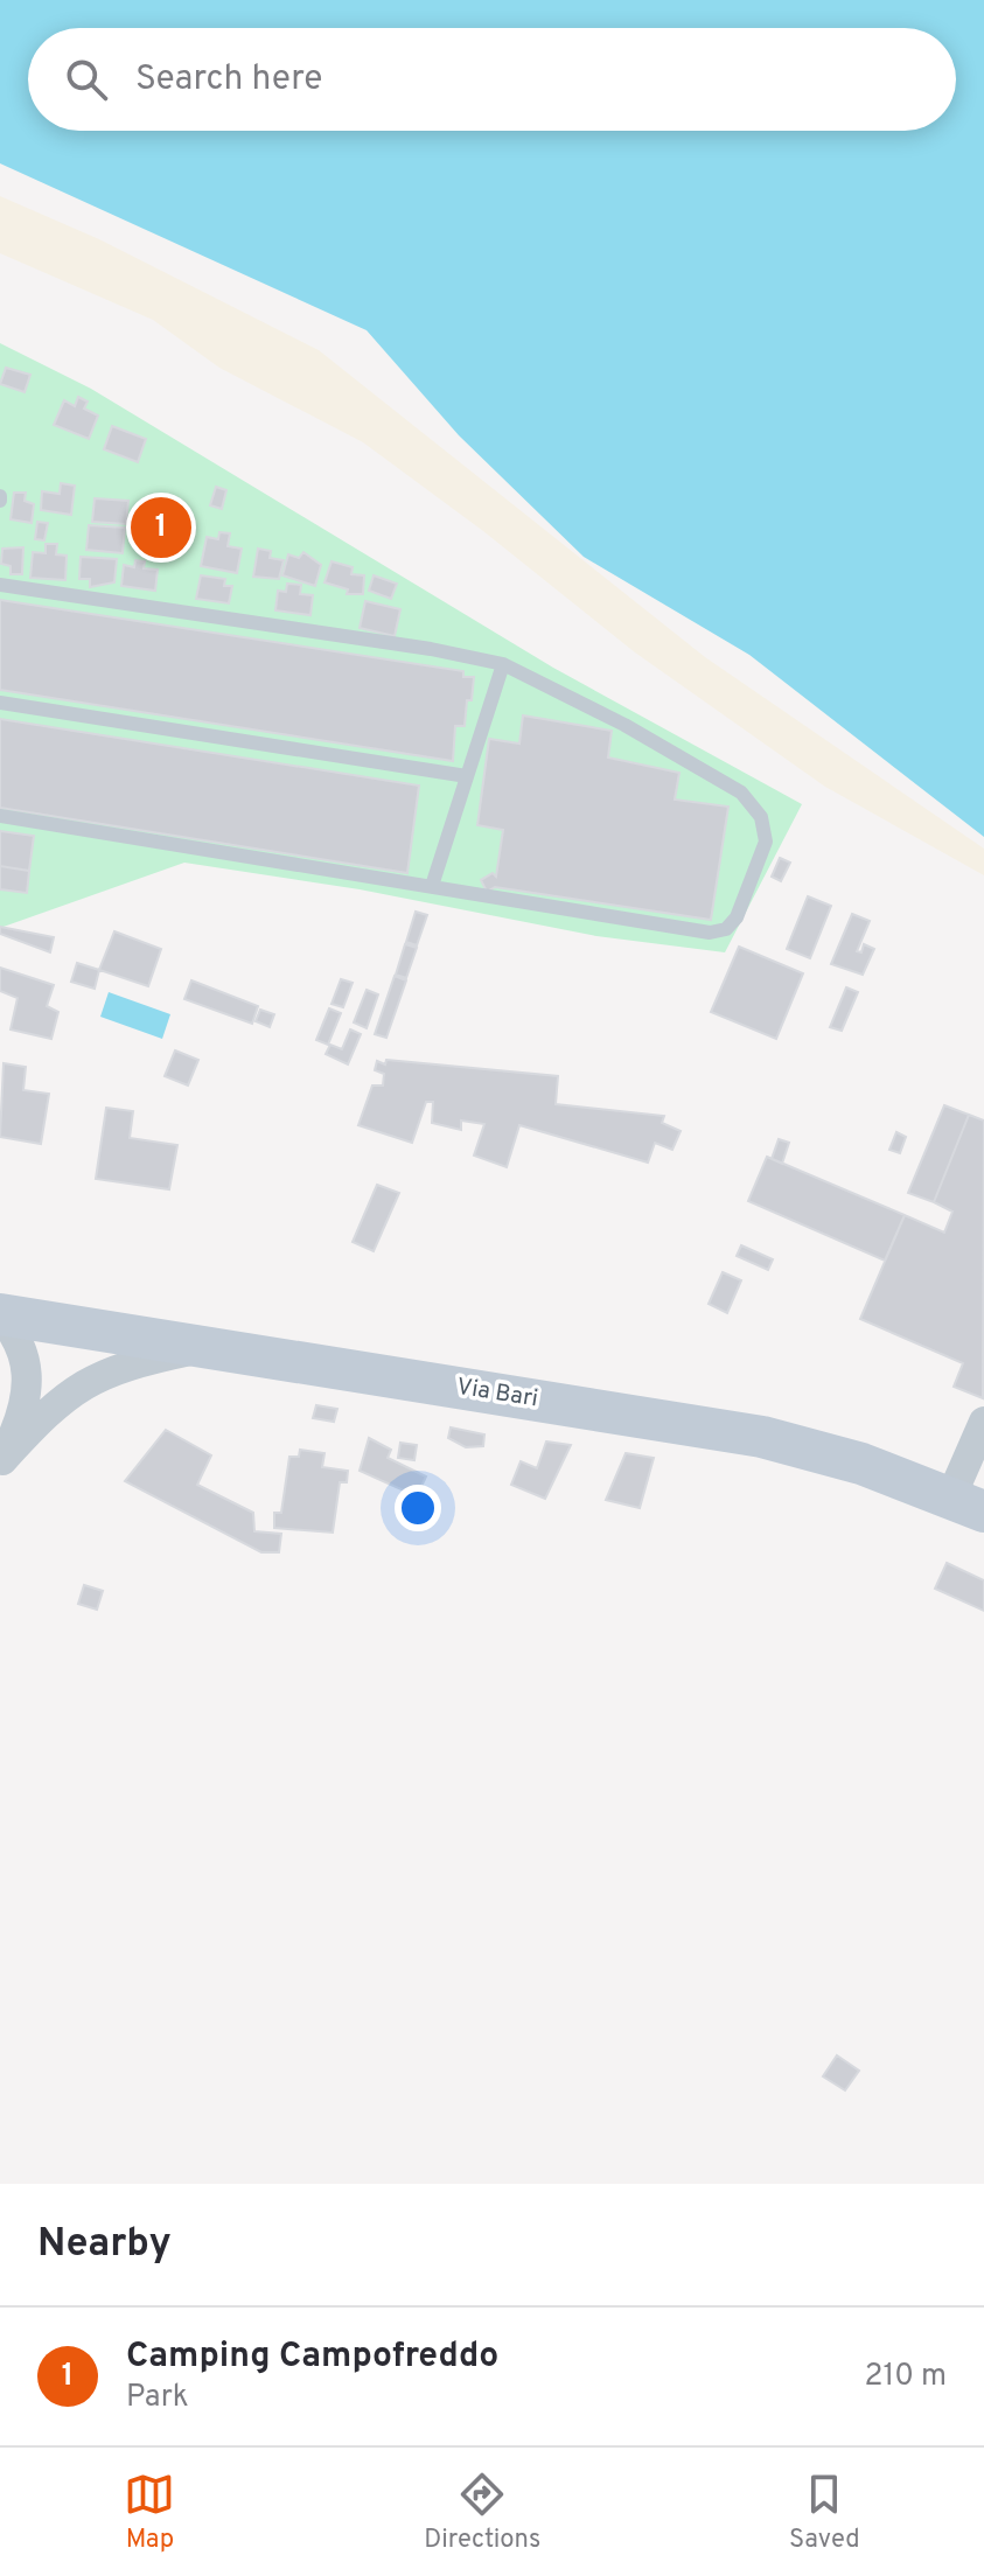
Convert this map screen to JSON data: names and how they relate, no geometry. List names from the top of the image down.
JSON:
{
  "streets": {
    "main road": ["Via Bari"]
  },
  "page": {
    "search": "Search here",
    "pins": "1",
    "heading": "Nearby",
    "list": [
      {
        "mark": "1",
        "name": "Camping Campofreddo",
        "note": "Park",
        "value": "210 m"
      }
    ],
    "nav": ["Map", "Directions", "Saved"]
  }
}
